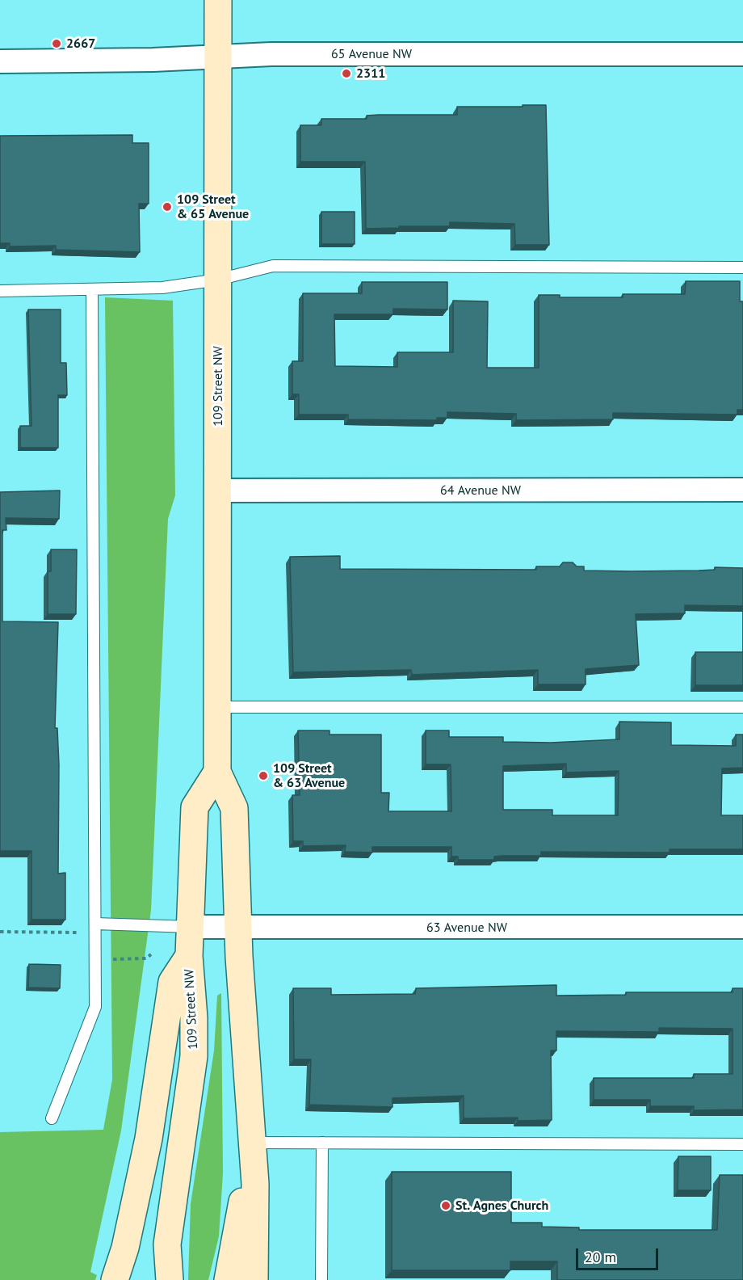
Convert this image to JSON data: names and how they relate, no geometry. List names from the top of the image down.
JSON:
{
  "streets": {
    "main road": ["109 Street NW"],
    "street": ["65 Avenue NW", "64 Avenue NW", "63 Avenue NW"]
  },
  "crossings": [
    ["65 Avenue NW", "109 Street NW"],
    ["109 Street NW", "64 Avenue NW"],
    ["109 Street NW", "63 Avenue NW"]
  ],
  "places": [
    "2667",
    "2311",
    "109 Street & 65 Avenue",
    "109 Street & 63 Avenue",
    "St. Agnes Church"
  ],
  "scale_bar": "20 m"
}
